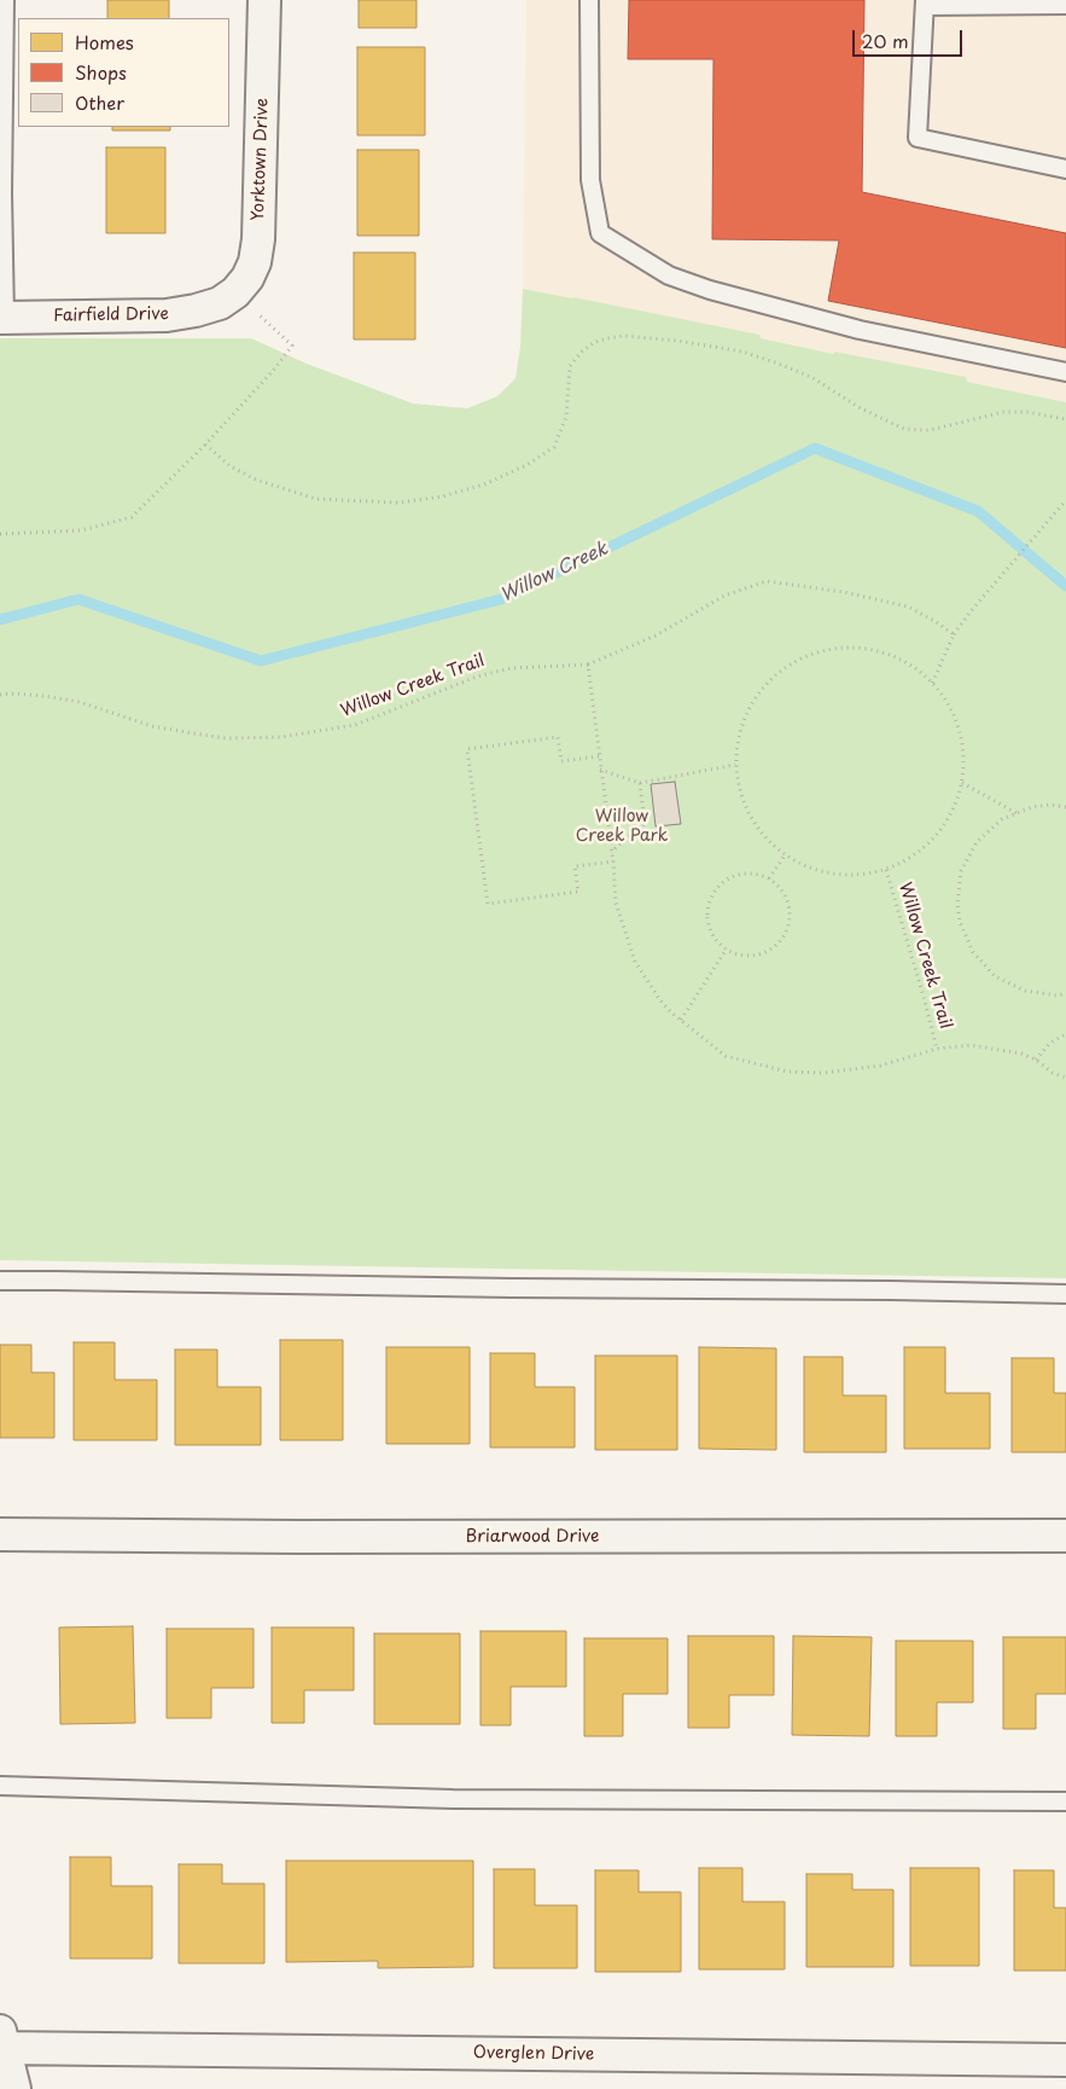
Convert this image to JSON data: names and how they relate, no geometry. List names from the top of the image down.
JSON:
{
  "streets": {
    "street": [
      "Yorktown Drive",
      "Fairfield Drive",
      "Briarwood Drive",
      "Overglen Drive"
    ],
    "path": ["Willow Creek Trail"]
  },
  "crossings": [
    ["Yorktown Drive", "Fairfield Drive"]
  ],
  "water": ["Willow Creek"],
  "parks": ["Willow Creek Park"],
  "legend": ["Homes", "Shops", "Other"],
  "scale_bar": "20 m"
}
